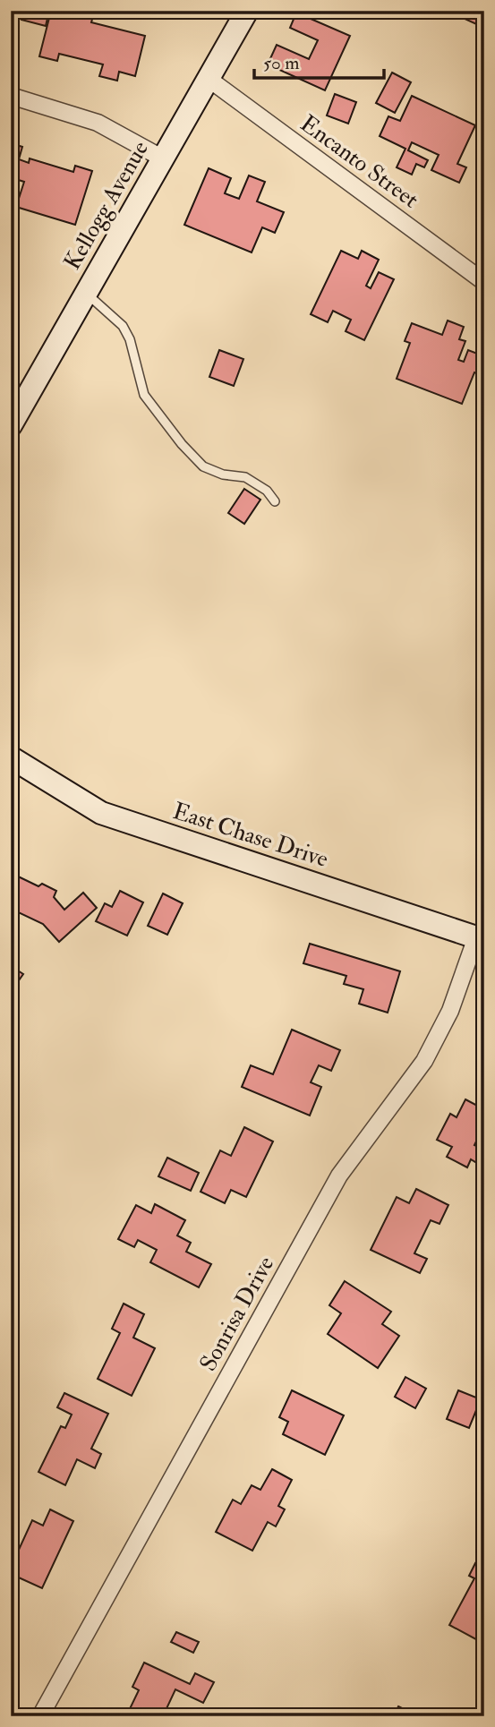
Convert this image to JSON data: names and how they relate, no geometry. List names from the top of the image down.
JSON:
{
  "streets": {
    "street": [
      "Encanto Street",
      "Kellogg Avenue",
      "East Chase Drive",
      "Sonrisa Drive"
    ]
  },
  "crossings": [
    ["Encanto Street", "Kellogg Avenue"],
    ["East Chase Drive", "Sonrisa Drive"]
  ],
  "scale_bar": "50 m"
}
